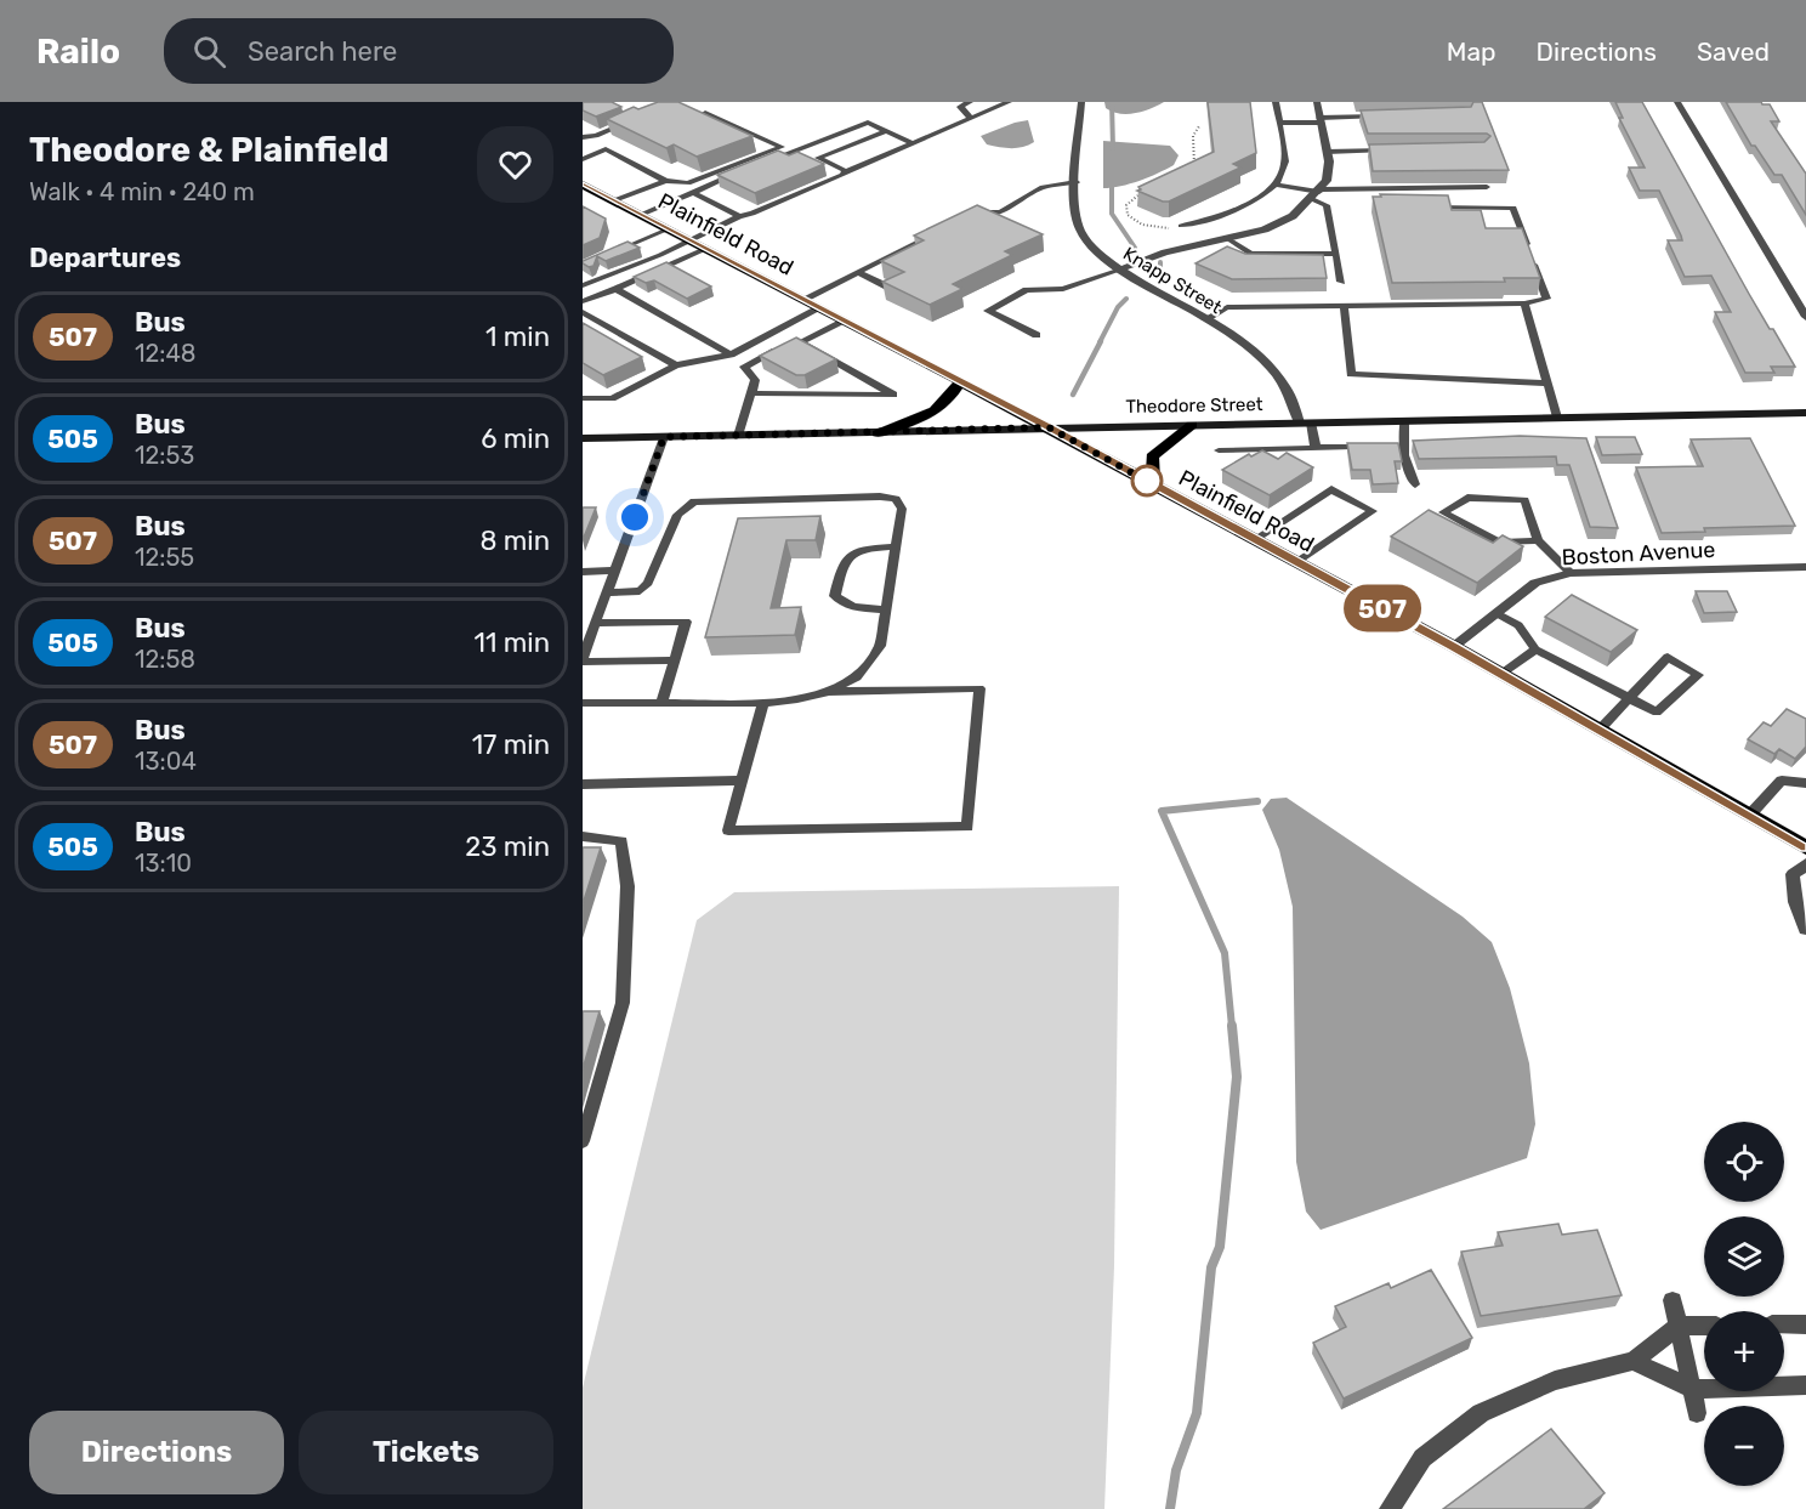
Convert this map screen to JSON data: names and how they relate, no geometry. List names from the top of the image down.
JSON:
{
  "streets": {
    "main road": ["Plainfield Road", "Theodore Street"],
    "street": ["Knapp Street", "Boston Avenue"]
  },
  "crossings": [
    ["Plainfield Road", "Theodore Street"],
    ["Plainfield Road", "Boston Avenue"],
    ["Knapp Street", "Theodore Street"]
  ],
  "lines": ["bus line 507"],
  "page": {
    "header": "Railo",
    "search": "Search here",
    "nav": ["Map", "Directions", "Saved"],
    "heading": [
      ["Theodore & Plainfield", "Walk · 4 min · 240 m"],
      "Departures"
    ],
    "on_map": "507",
    "list": [
      {
        "mark": "507",
        "name": "Bus",
        "note": "12:48",
        "value": "1 min"
      },
      {
        "mark": "505",
        "name": "Bus",
        "note": "12:53",
        "value": "6 min"
      },
      {
        "mark": "507",
        "name": "Bus",
        "note": "12:55",
        "value": "8 min"
      },
      {
        "mark": "505",
        "name": "Bus",
        "note": "12:58",
        "value": "11 min"
      },
      {
        "mark": "507",
        "name": "Bus",
        "note": "13:04",
        "value": "17 min"
      },
      {
        "mark": "505",
        "name": "Bus",
        "note": "13:10",
        "value": "23 min"
      }
    ],
    "map_buttons": ["+", "−"],
    "buttons": ["Directions", "Tickets"]
  }
}
